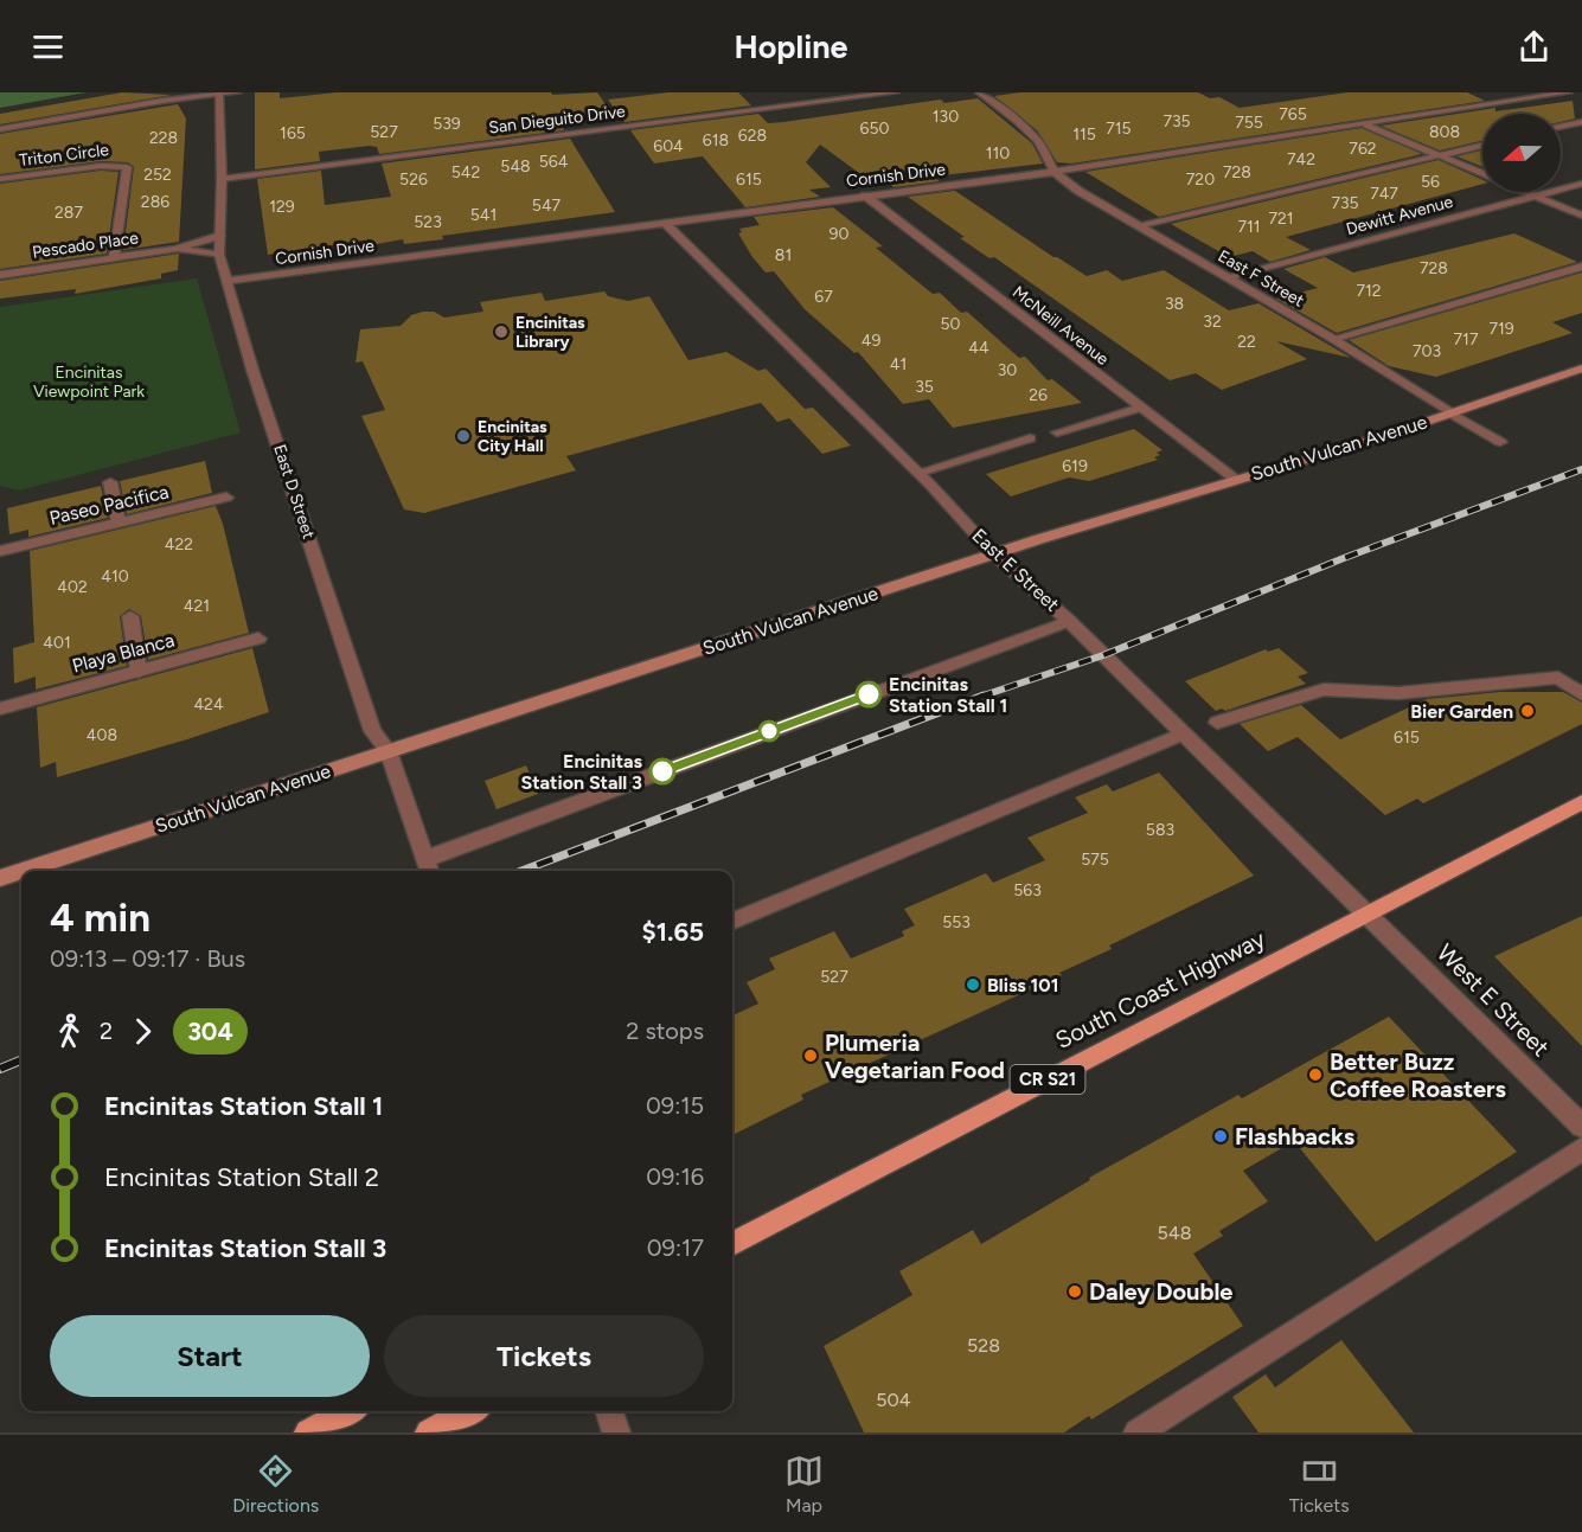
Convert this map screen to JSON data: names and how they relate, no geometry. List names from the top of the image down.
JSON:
{
  "streets": {
    "main road": ["South Vulcan Avenue", "South Coast Highway", "CR S21"],
    "street": [
      "San Dieguito Drive",
      "Triton Circle",
      "Cornish Drive",
      "Dewitt Avenue",
      "Pescado Place",
      "East F Street",
      "McNeill Avenue",
      "East D Street",
      "Paseo Pacifica",
      "East E Street",
      "Playa Blanca",
      "West E Street"
    ]
  },
  "crossings": [
    ["San Dieguito Drive", "East D Street"],
    ["Triton Circle", "Pescado Place"],
    ["Cornish Drive", "East F Street"],
    ["Cornish Drive", "McNeill Avenue"],
    ["Cornish Drive", "East D Street"],
    ["Cornish Drive", "East E Street"],
    ["Dewitt Avenue", "East F Street"],
    ["Pescado Place", "East D Street"],
    ["East F Street", "South Vulcan Avenue"],
    ["McNeill Avenue", "South Vulcan Avenue"],
    ["South Vulcan Avenue", "East D Street"],
    ["South Vulcan Avenue", "East E Street"],
    ["East E Street", "South Coast Highway"],
    ["East E Street", "West E Street"],
    ["South Coast Highway", "West E Street"]
  ],
  "parks": ["Encinitas Viewpoint Park"],
  "places": [
    "Encinitas Library",
    "Encinitas City Hall",
    "Encinitas Station Stall 1",
    "Bier Garden",
    "Encinitas Station Stall 3",
    "Bliss 101",
    "Plumeria Vegetarian Food",
    "Better Buzz Coffee Roasters",
    "Flashbacks",
    "Daley Double"
  ],
  "lines": ["bus line 304"],
  "house_numbers": [
    "765",
    "130",
    "735",
    "755",
    "539",
    "650",
    "715",
    "527",
    "808",
    "165",
    "115",
    "628",
    "228",
    "618",
    "604",
    "762",
    "110",
    "742",
    "564",
    "548",
    "542",
    "728",
    "252",
    "526",
    "615",
    "720",
    "56",
    "747",
    "286",
    "735",
    "547",
    "129",
    "287",
    "541",
    "721",
    "523",
    "711",
    "90",
    "81",
    "728",
    "712",
    "67",
    "38",
    "32",
    "50",
    "719",
    "717",
    "49",
    "22",
    "44",
    "703",
    "41",
    "30",
    "35",
    "26",
    "619",
    "422",
    "410",
    "402",
    "421",
    "401",
    "424",
    "408",
    "615",
    "583",
    "575",
    "563",
    "553",
    "527",
    "548",
    "528",
    "504"
  ],
  "north": "left",
  "page": {
    "header": "Hopline",
    "heading": ["4 min", "09:13 – 09:17 · Bus", "$1.65"],
    "legs": ["2", "304", "2 stops"],
    "list": [
      {
        "name": "Encinitas Station Stall 1",
        "value": "09:15"
      },
      {
        "name": "Encinitas Station Stall 2",
        "value": "09:16"
      },
      {
        "name": "Encinitas Station Stall 3",
        "value": "09:17"
      }
    ],
    "buttons": ["Start", "Tickets"],
    "tabs": ["Directions", "Map", "Tickets"]
  }
}
